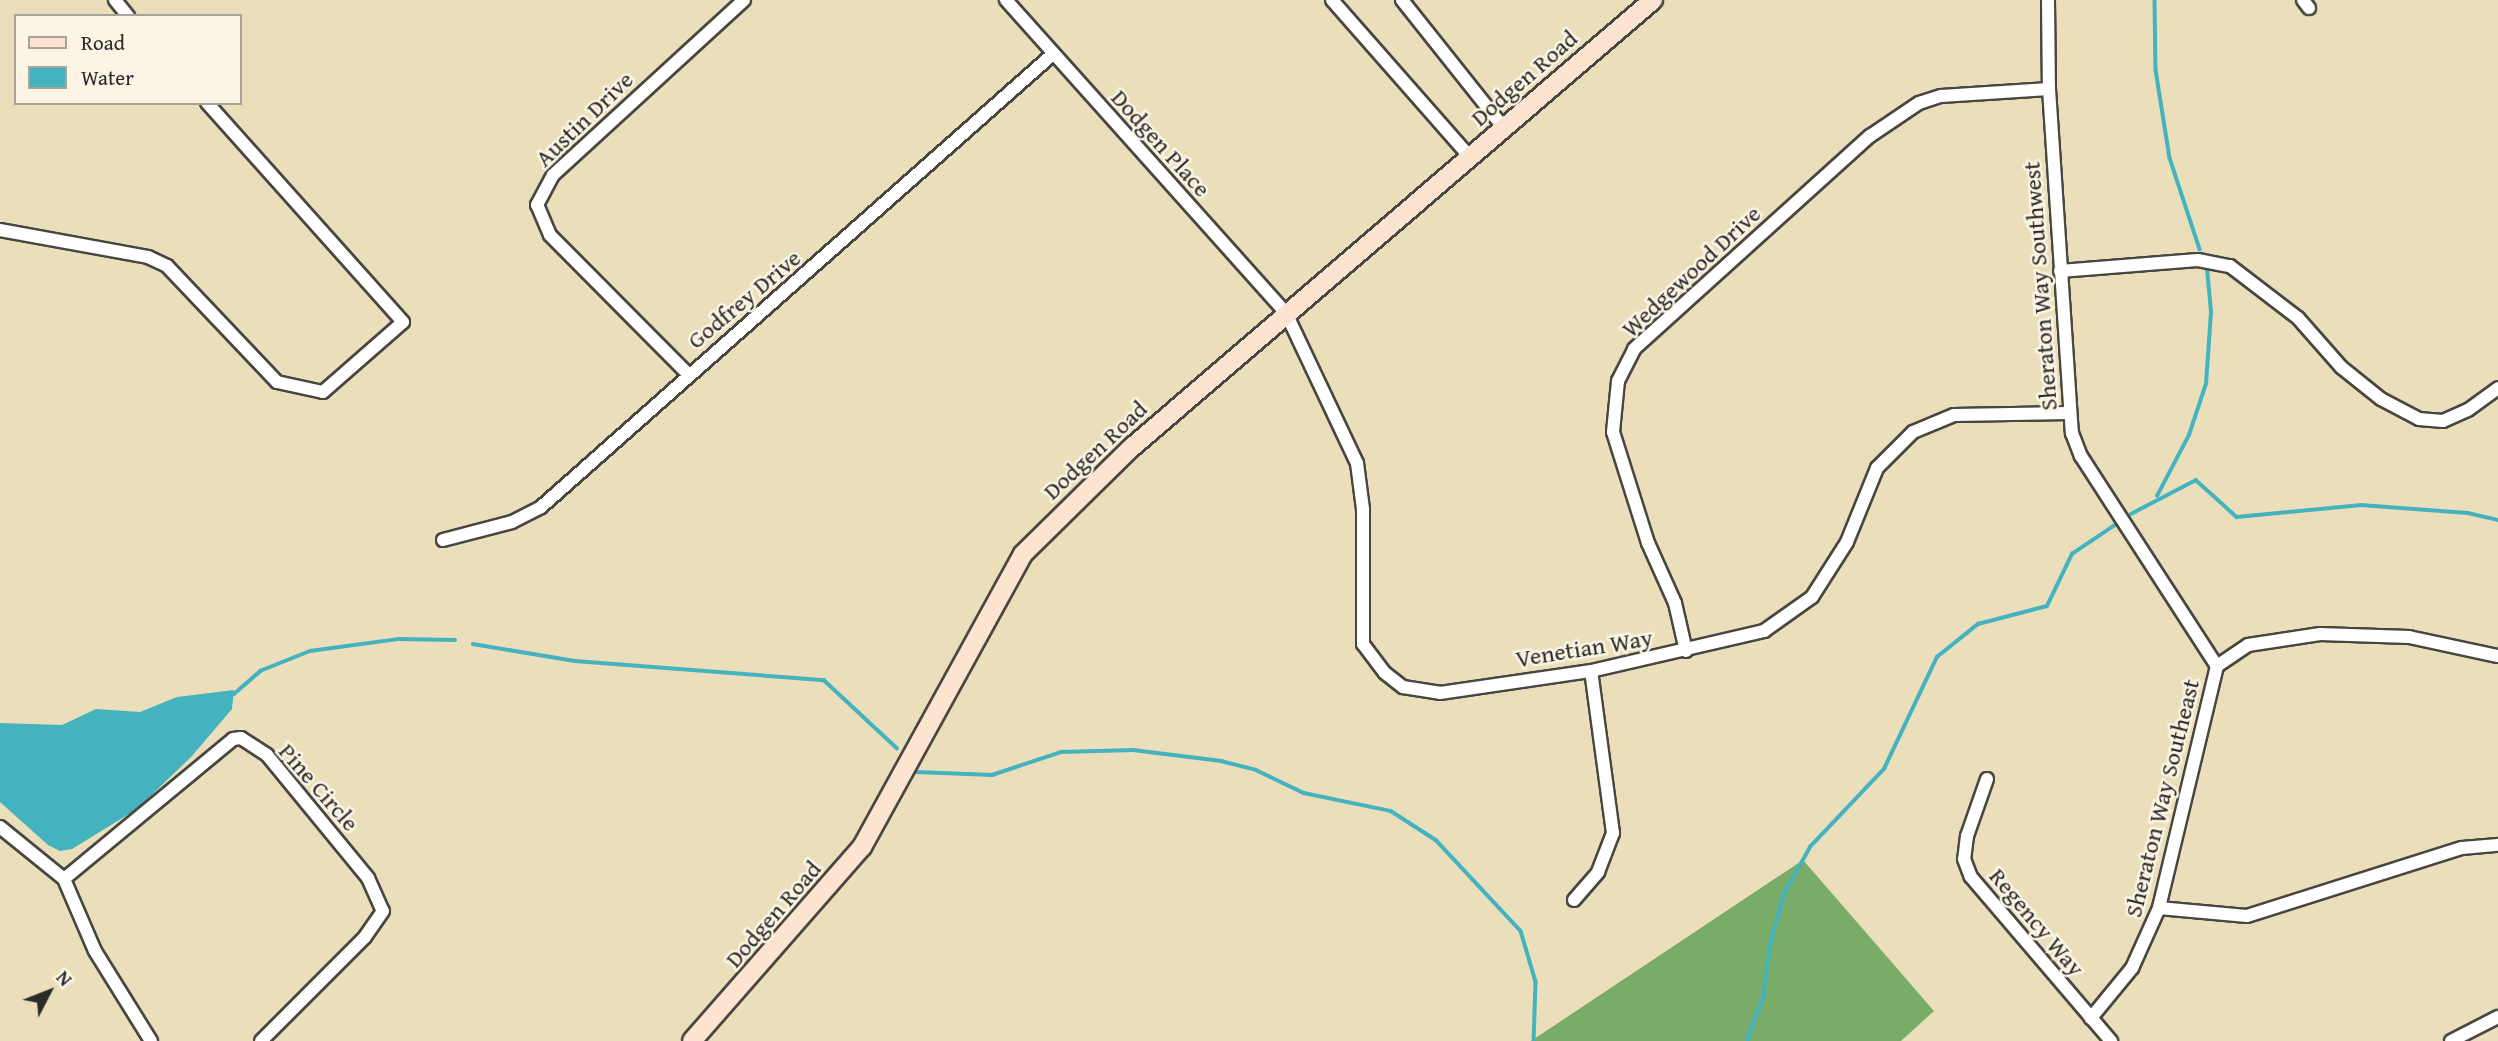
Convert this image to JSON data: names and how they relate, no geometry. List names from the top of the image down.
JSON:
{
  "streets": {
    "street": [
      "Dodgen Road",
      "Austin Drive",
      "Dodgen Place",
      "Wedgewood Drive",
      "Sheraton Way Southwest",
      "Godfrey Drive",
      "Venetian Way",
      "Pine Circle",
      "Sheraton Way Southeast",
      "Regency Way"
    ]
  },
  "crossings": [
    ["Dodgen Road", "Dodgen Place"],
    ["Dodgen Road", "Venetian Way"],
    ["Austin Drive", "Godfrey Drive"],
    ["Dodgen Place", "Godfrey Drive"],
    ["Dodgen Place", "Venetian Way"],
    ["Wedgewood Drive", "Sheraton Way Southwest"],
    ["Wedgewood Drive", "Venetian Way"],
    ["Sheraton Way Southwest", "Venetian Way"],
    ["Sheraton Way Southwest", "Sheraton Way Southeast"],
    ["Sheraton Way Southeast", "Regency Way"]
  ],
  "legend": ["Road", "Water"],
  "north": "top right"
}
